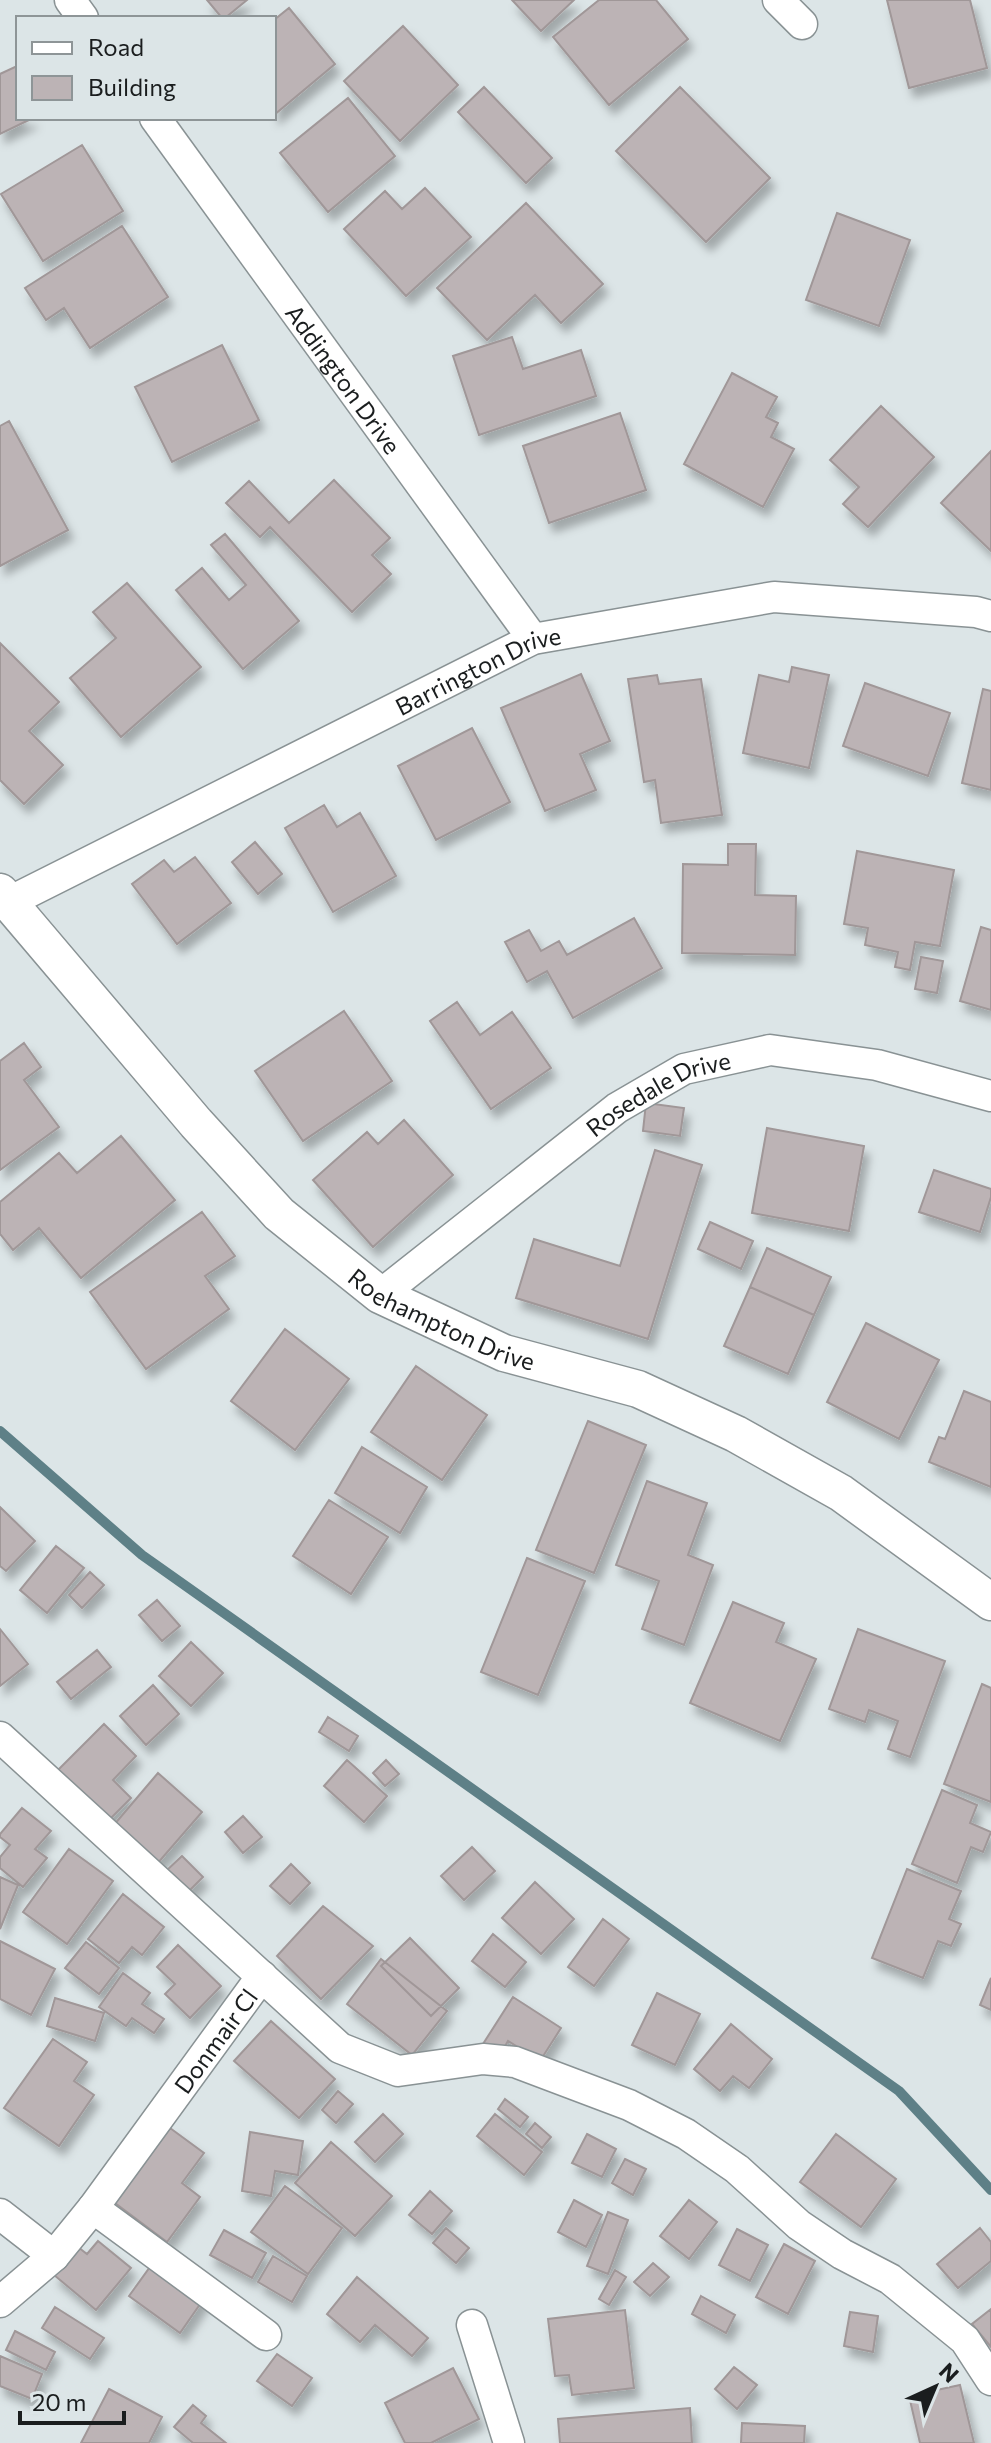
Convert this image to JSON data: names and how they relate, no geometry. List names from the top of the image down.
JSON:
{
  "streets": {
    "street": [
      "Addington Drive",
      "Barrington Drive",
      "Rosedale Drive",
      "Roehampton Drive",
      "Donmair Cl"
    ]
  },
  "crossings": [
    ["Addington Drive", "Barrington Drive"],
    ["Barrington Drive", "Roehampton Drive"],
    ["Rosedale Drive", "Roehampton Drive"]
  ],
  "legend": ["Road", "Building"],
  "scale_bar": "20 m",
  "north": "top right"
}
